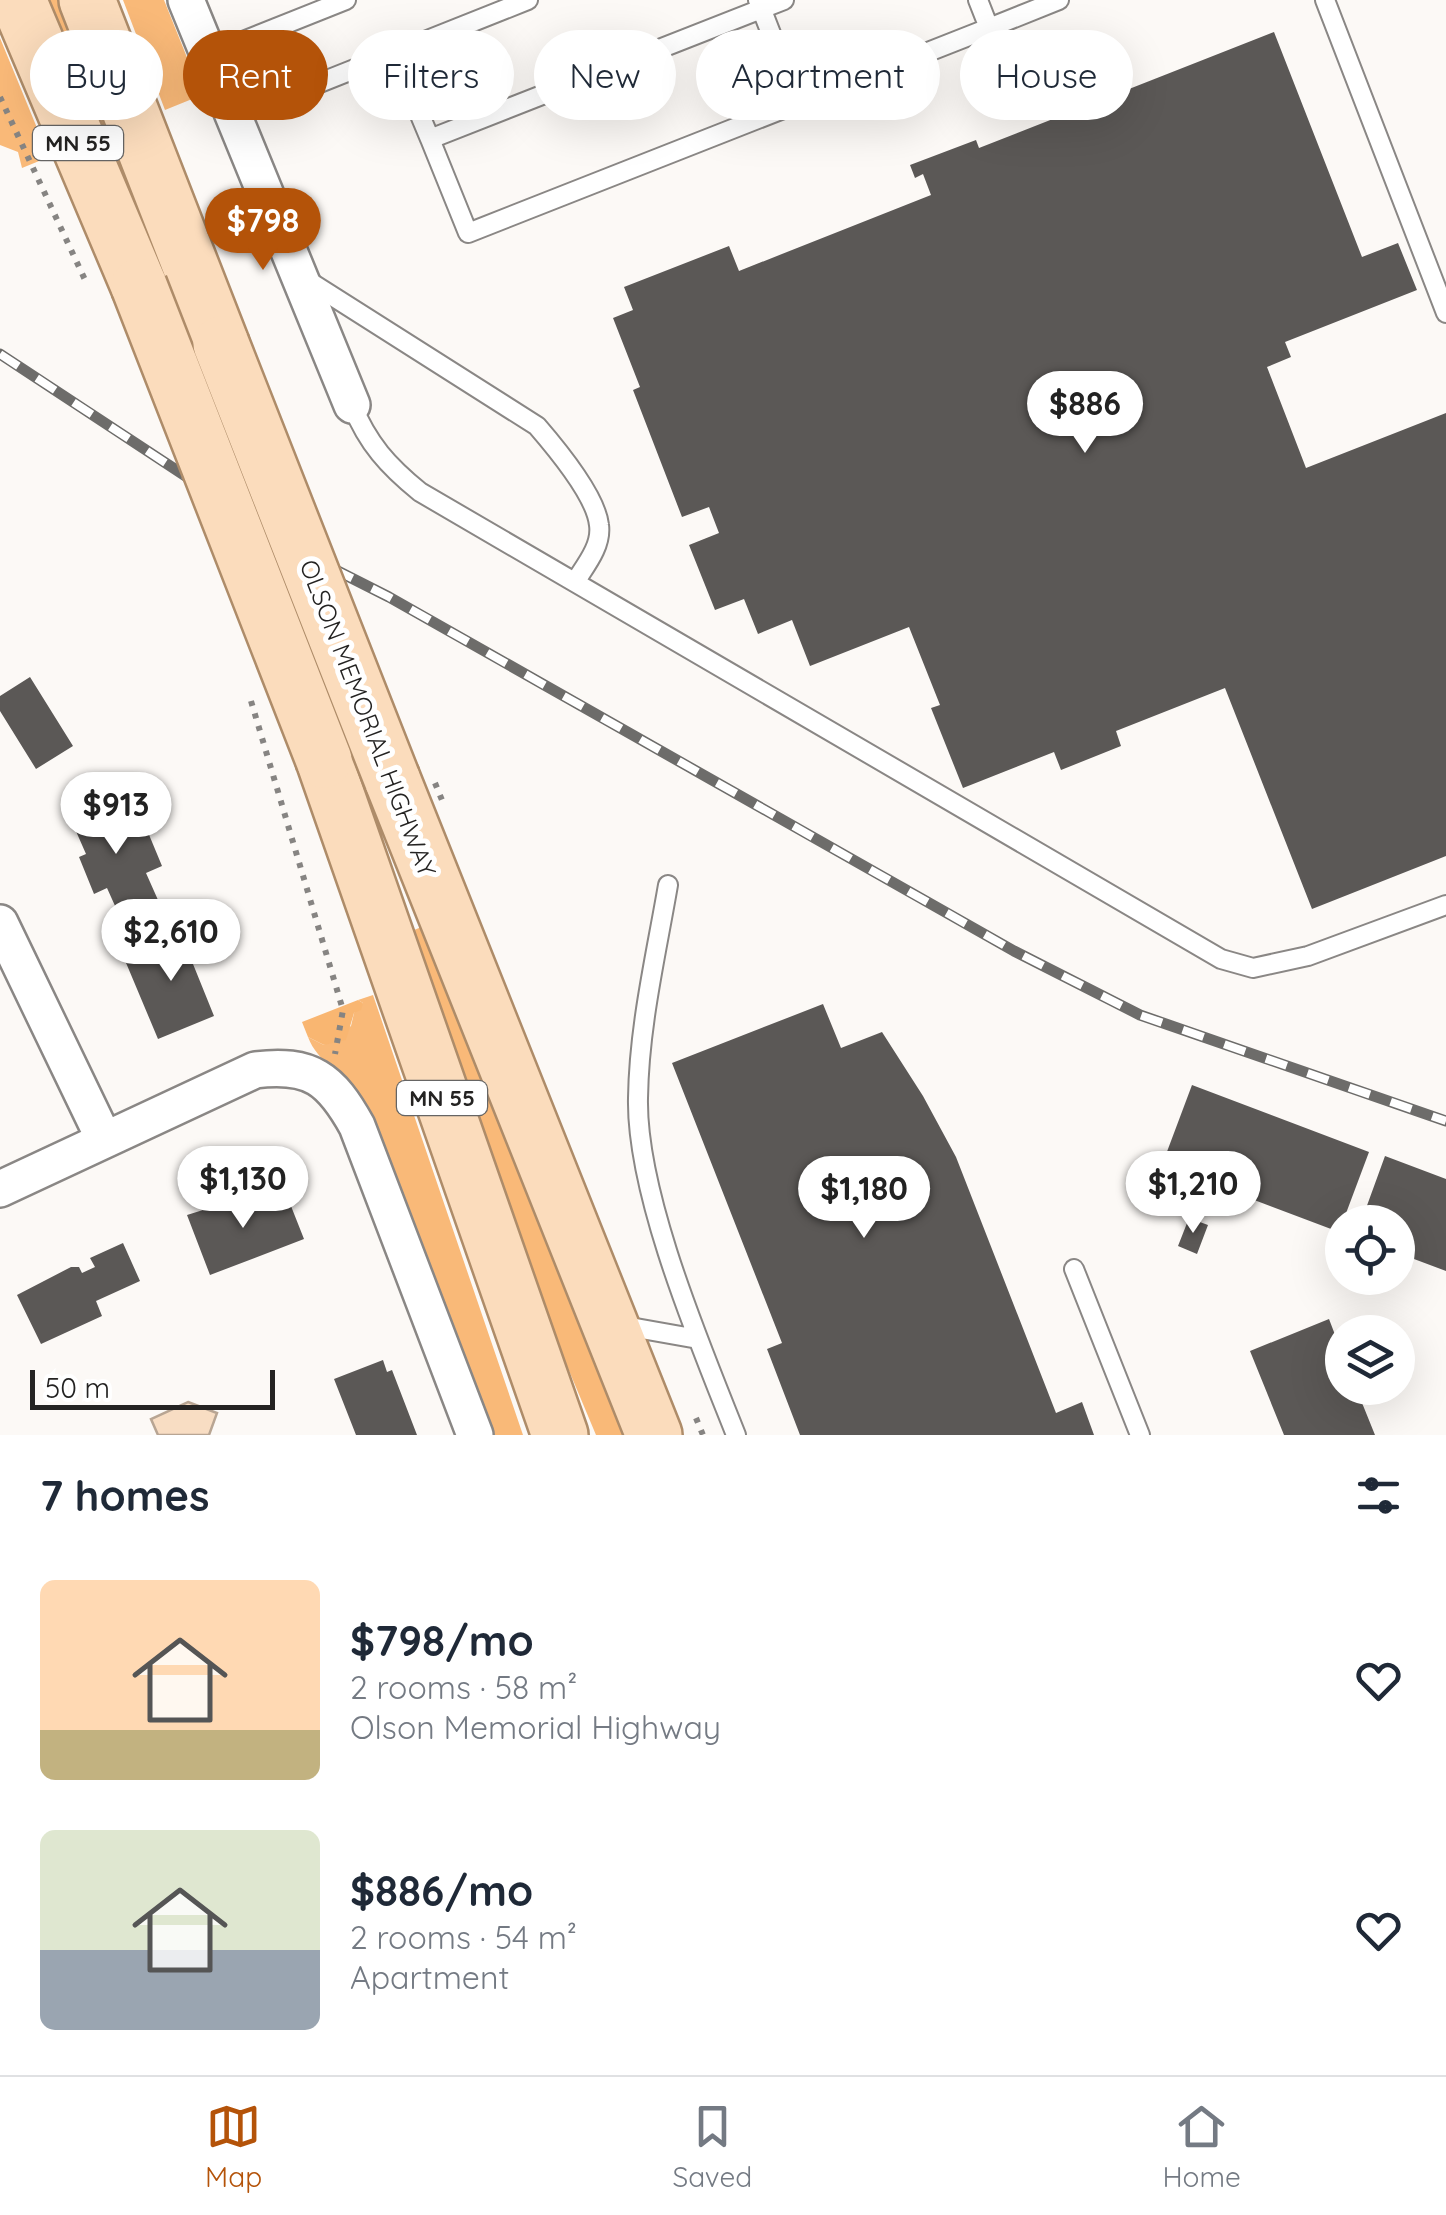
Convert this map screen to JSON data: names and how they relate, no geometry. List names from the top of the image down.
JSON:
{
  "streets": {
    "main road": ["MN 55", "OLSON MEMORIAL HIGHWAY"]
  },
  "scale_bar": "50 m",
  "page": {
    "chip": [
      "Buy",
      "Rent",
      "Filters",
      "New",
      "Apartment",
      "House"
    ],
    "price": [
      "$798",
      "$886",
      "$913",
      "$2,610",
      "$1,130",
      "$1,210",
      "$1,180"
    ],
    "scale": "50 m",
    "heading": "7 homes",
    "list": [
      {
        "name": "$798/mo",
        "note": "2 rooms · 58 m² · Olson Memorial Highway"
      },
      {
        "name": "$886/mo",
        "note": "2 rooms · 54 m² · Apartment"
      }
    ],
    "tabs": ["Map", "Saved", "Home"]
  }
}
